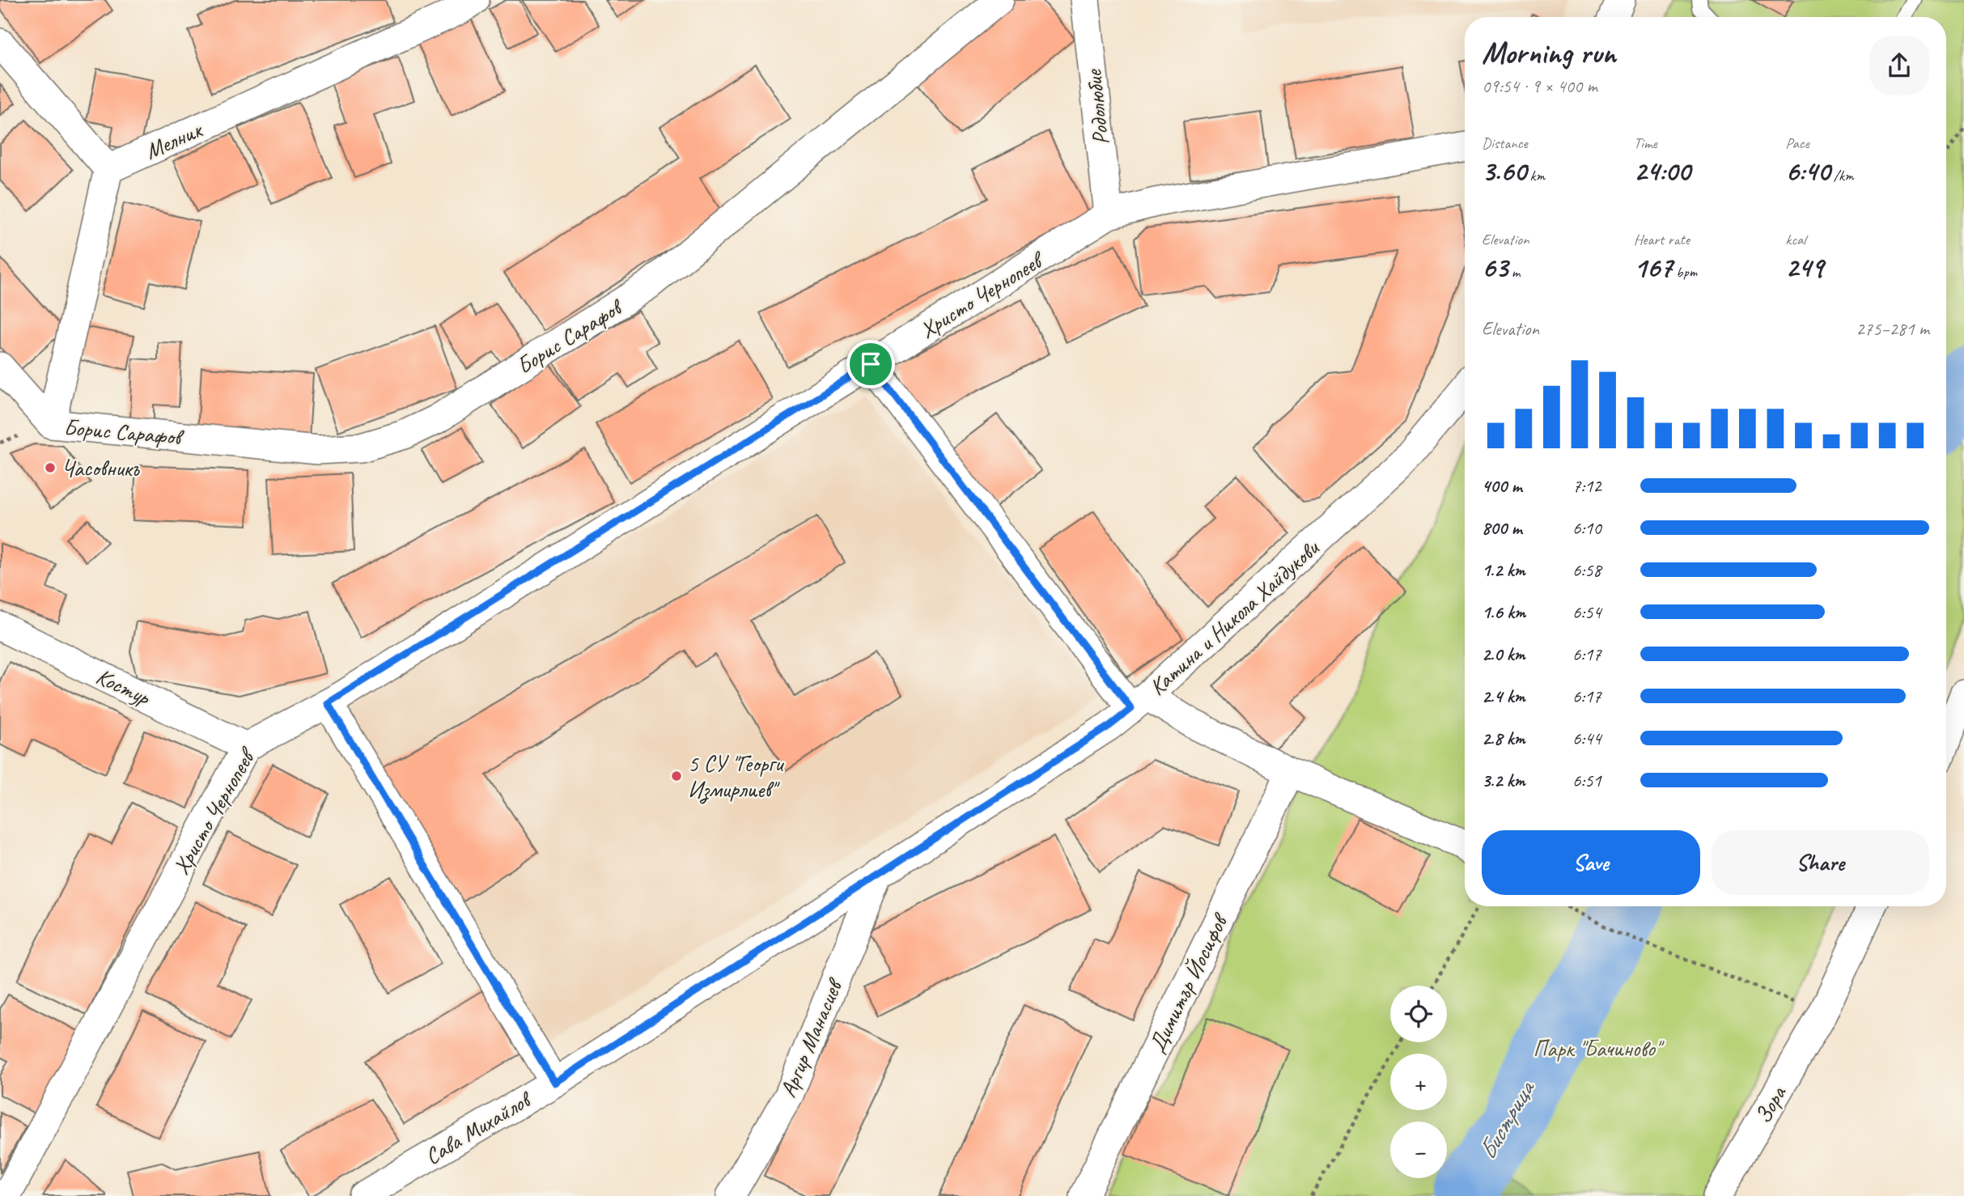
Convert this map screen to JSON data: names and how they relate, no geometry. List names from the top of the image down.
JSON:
{
  "streets": {
    "street": [
      "Родолюбие",
      "Мелник",
      "Христо Чернопеев",
      "Борис Сарафов",
      "Катина и Никола Хайдукови",
      "Костур",
      "Димитър Йосифов",
      "Аргир Манасиев",
      "Зора",
      "Сава Михайлов"
    ]
  },
  "crossings": [
    ["Родолюбие", "Христо Чернопеев"],
    ["Христо Чернопеев", "Костур"],
    ["Катина и Никола Хайдукови", "Аргир Манасиев"],
    ["Катина и Никола Хайдукови", "Сава Михайлов"],
    ["Аргир Манасиев", "Сава Михайлов"]
  ],
  "water": ["Бистрица"],
  "parks": ["Парк \"Бачиново\""],
  "places": ["Часовникъ", "5 СУ \"Георги Измирлиев\""],
  "page": {
    "heading": ["Morning run", "09:54 · 9 × 400 m"],
    "stats": [
      ["Distance", "3.60 km"],
      ["Time", "24:00"],
      ["Pace", "6:40 /km"],
      ["Elevation", "63 m"],
      ["Heart rate", "167 bpm"],
      ["kcal", "249"]
    ],
    "chart": ["Elevation", "275–281 m"],
    "list": [
      {
        "name": "400 m",
        "note": "7:12"
      },
      {
        "name": "800 m",
        "note": "6:10"
      },
      {
        "name": "1.2 km",
        "note": "6:58"
      },
      {
        "name": "1.6 km",
        "note": "6:54"
      },
      {
        "name": "2.0 km",
        "note": "6:17"
      },
      {
        "name": "2.4 km",
        "note": "6:17"
      },
      {
        "name": "2.8 km",
        "note": "6:44"
      },
      {
        "name": "3.2 km",
        "note": "6:51"
      }
    ],
    "buttons": ["Save", "Share"],
    "map_buttons": ["+", "−"]
  }
}
